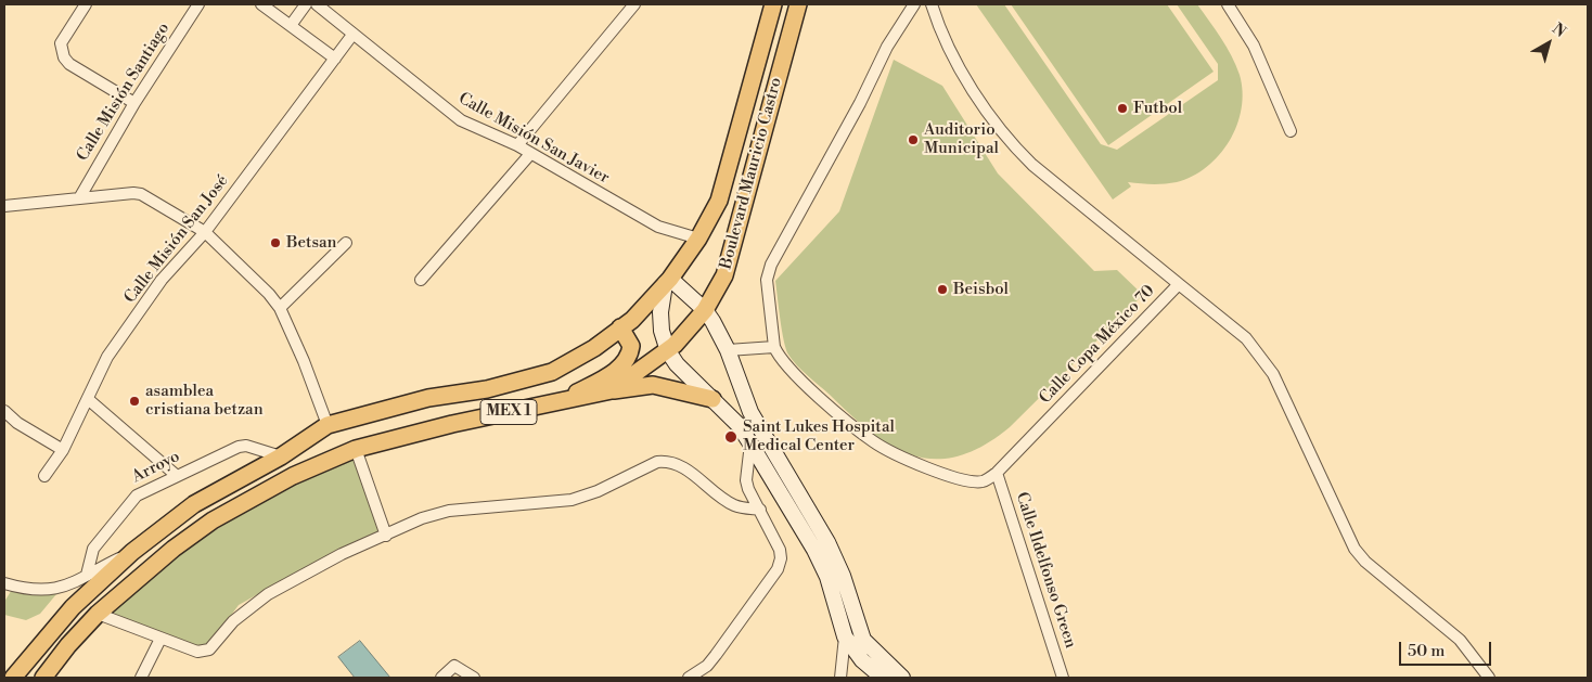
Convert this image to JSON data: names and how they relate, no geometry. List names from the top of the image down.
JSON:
{
  "streets": {
    "main road": ["Boulevard Mauricio Castro", "MEX 1"],
    "street": [
      "Calle Misión Santiago",
      "Calle Misión San Javier",
      "Calle Misión San José",
      "Calle Copa México 70",
      "Arroyo",
      "Calle Ildelfonso Green"
    ]
  },
  "crossings": [
    ["Calle Misión San Javier", "Boulevard Mauricio Castro"],
    ["Calle Misión San Javier", "Calle Misión San José"],
    ["Boulevard Mauricio Castro", "Arroyo"],
    ["Calle Copa México 70", "Calle Ildelfonso Green"]
  ],
  "places": [
    "Futbol",
    "Auditorio Municipal",
    "Betsan",
    "Beisbol",
    "asamblea cristiana betzan",
    "Saint Lukes Hospital Medical Center"
  ],
  "scale_bar": "50 m",
  "north": "top right"
}
